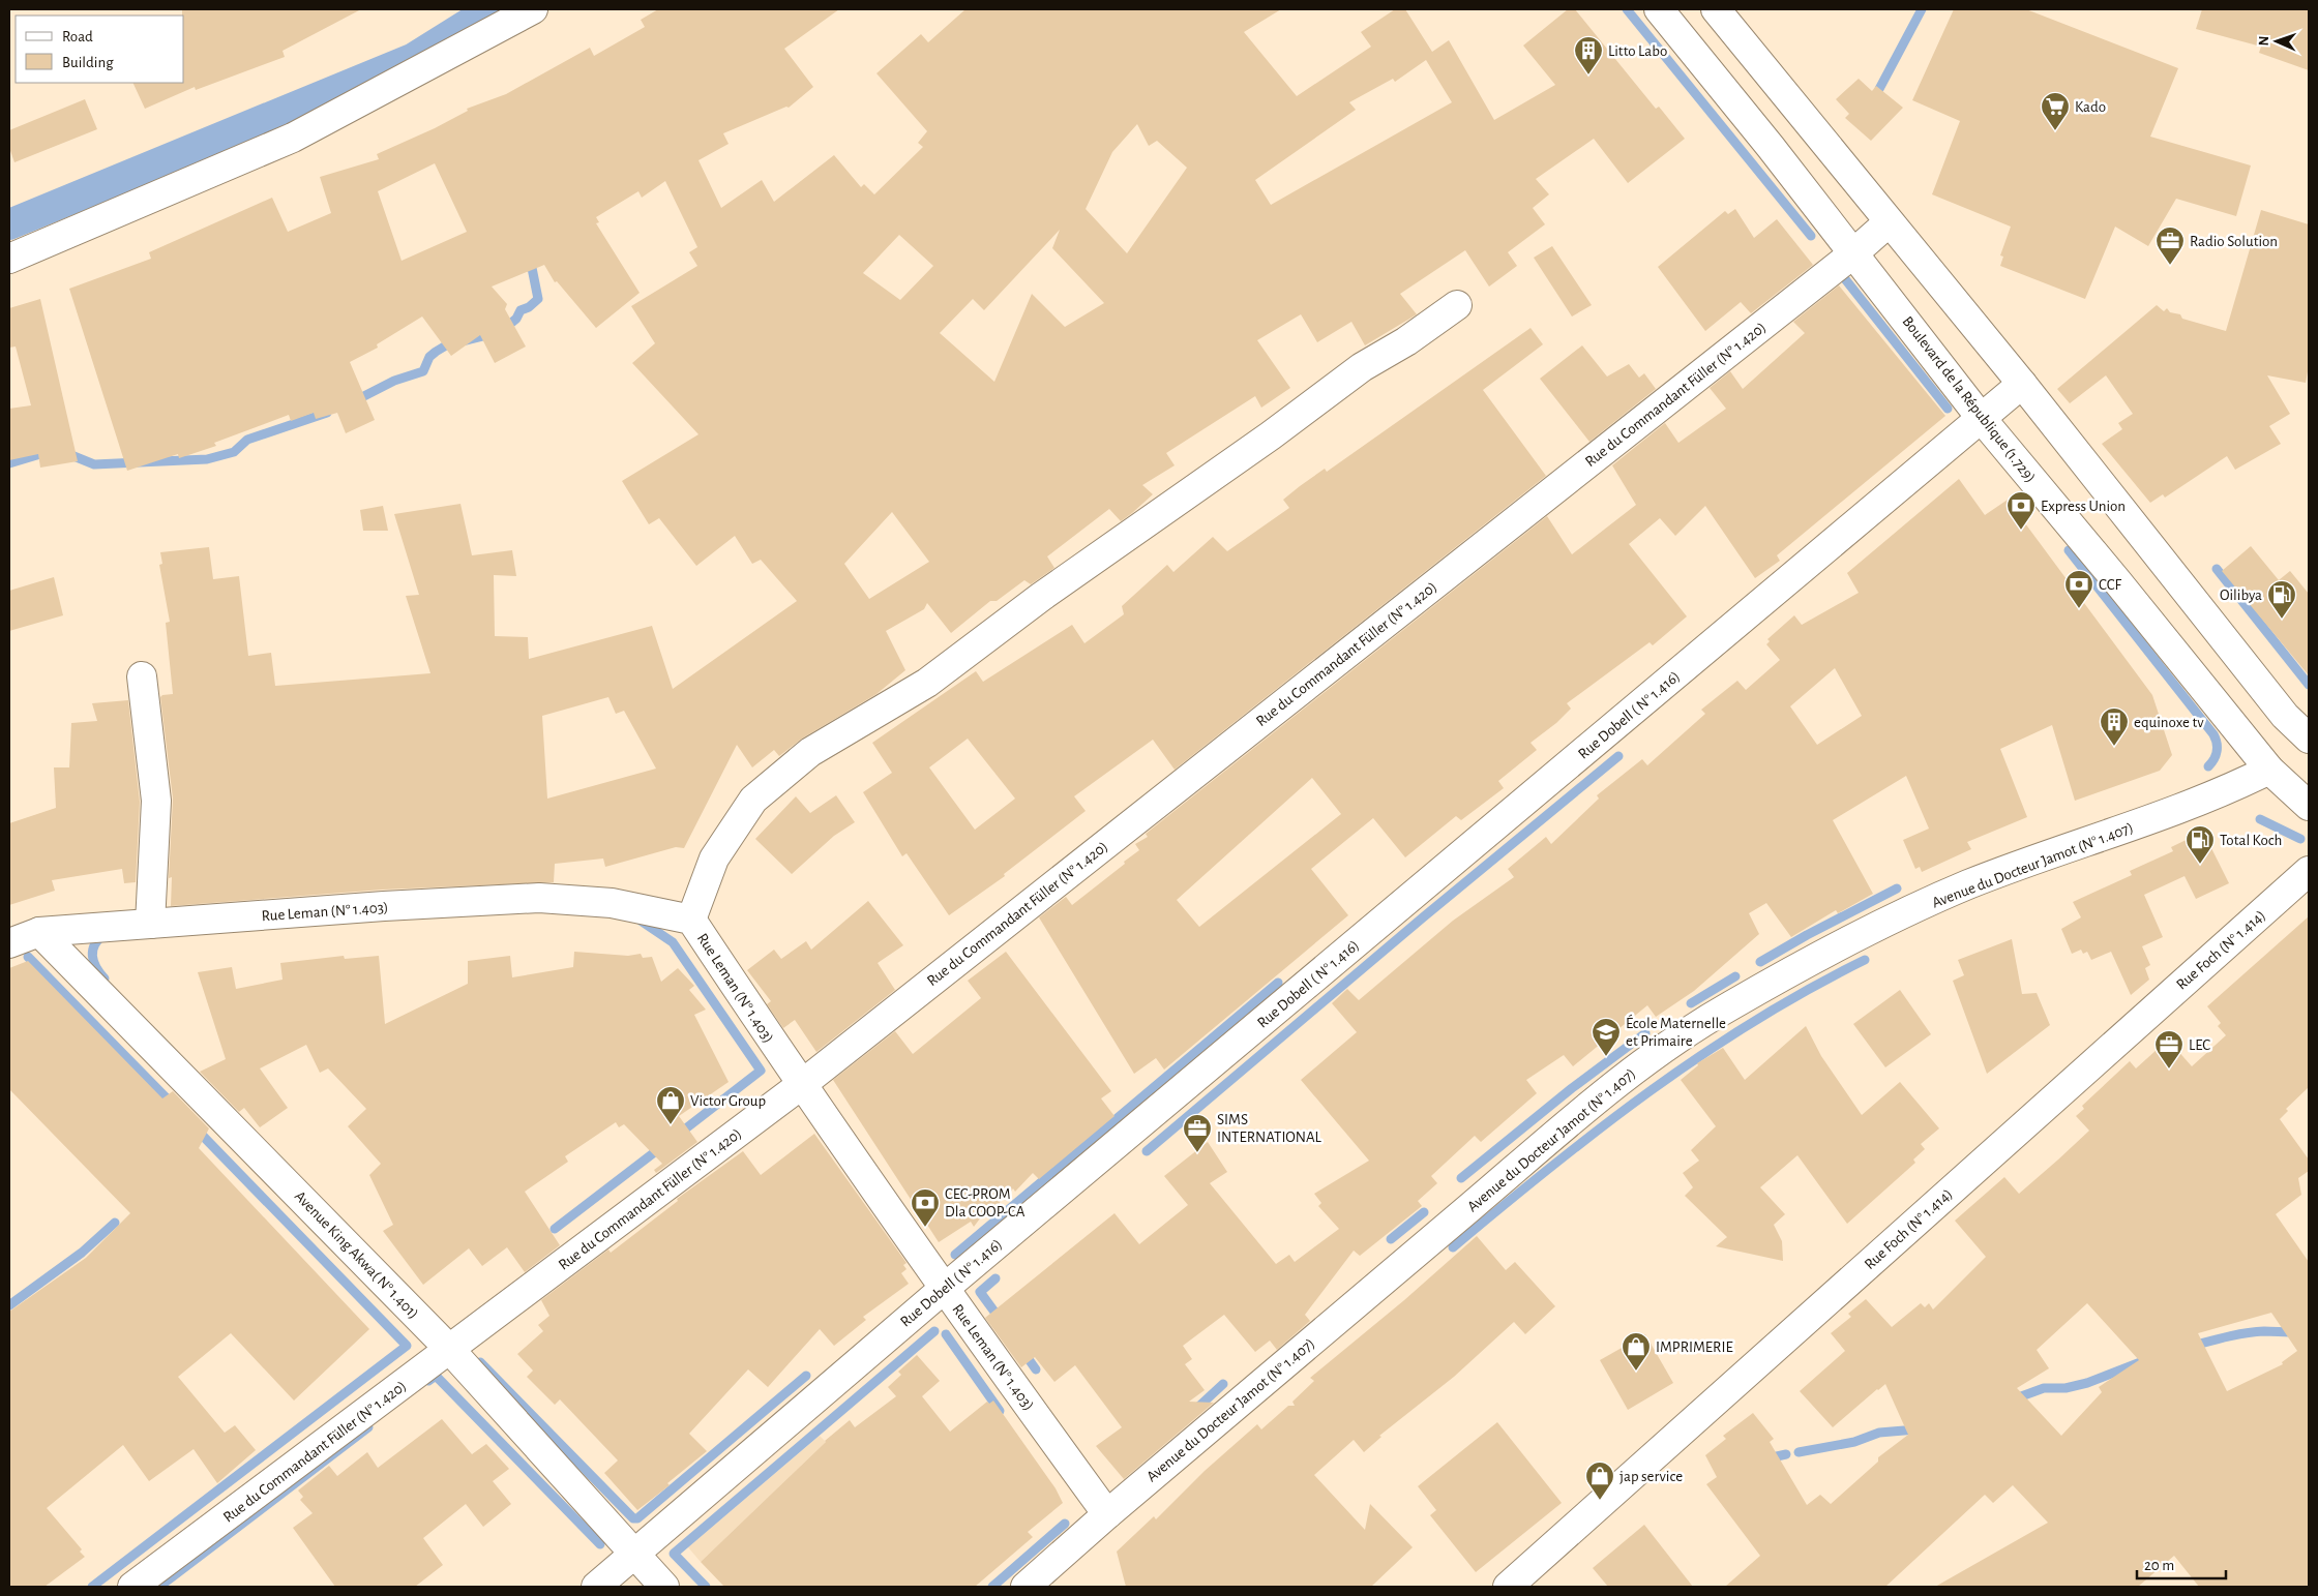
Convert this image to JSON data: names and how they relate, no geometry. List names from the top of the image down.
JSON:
{
  "streets": {
    "street": [
      "Rue du Commandant Füller (N° 1.420)",
      "Boulevard de la République (1.729)",
      "Rue Dobell ( N° 1.416)",
      "Avenue du Docteur Jamot (N° 1.407)",
      "Rue Leman (N° 1.403)",
      "Rue Foch (N° 1.414)",
      "Avenue King Akwa( N° 1.401)"
    ]
  },
  "crossings": [
    ["Rue du Commandant Füller (N° 1.420)", "Boulevard de la République (1.729)"],
    ["Rue du Commandant Füller (N° 1.420)", "Rue Leman (N° 1.403)"],
    ["Rue du Commandant Füller (N° 1.420)", "Avenue King Akwa( N° 1.401)"],
    ["Boulevard de la République (1.729)", "Rue Dobell ( N° 1.416)"],
    ["Boulevard de la République (1.729)", "Avenue du Docteur Jamot (N° 1.407)"],
    ["Rue Dobell ( N° 1.416)", "Rue Leman (N° 1.403)"],
    ["Rue Dobell ( N° 1.416)", "Avenue King Akwa( N° 1.401)"],
    ["Avenue du Docteur Jamot (N° 1.407)", "Rue Leman (N° 1.403)"],
    ["Rue Leman (N° 1.403)", "Avenue King Akwa( N° 1.401)"]
  ],
  "places": {
    "building": ["Litto Labo", "equinoxe tv"],
    "supermarket": ["Kado"],
    "office": ["Radio Solution", "LEC", "SIMS INTERNATIONAL"],
    "bank": ["Express Union", "CCF", "CEC-PROM Dla COOP-CA"],
    "fuel station": ["Oilibya", "Total Koch"],
    "school or university": ["École Maternelle et Primaire"],
    "shop": ["Victor Group", "IMPRIMERIE", "jap service"]
  },
  "legend": ["Road", "Building"],
  "scale_bar": "20 m",
  "north": "left"
}
